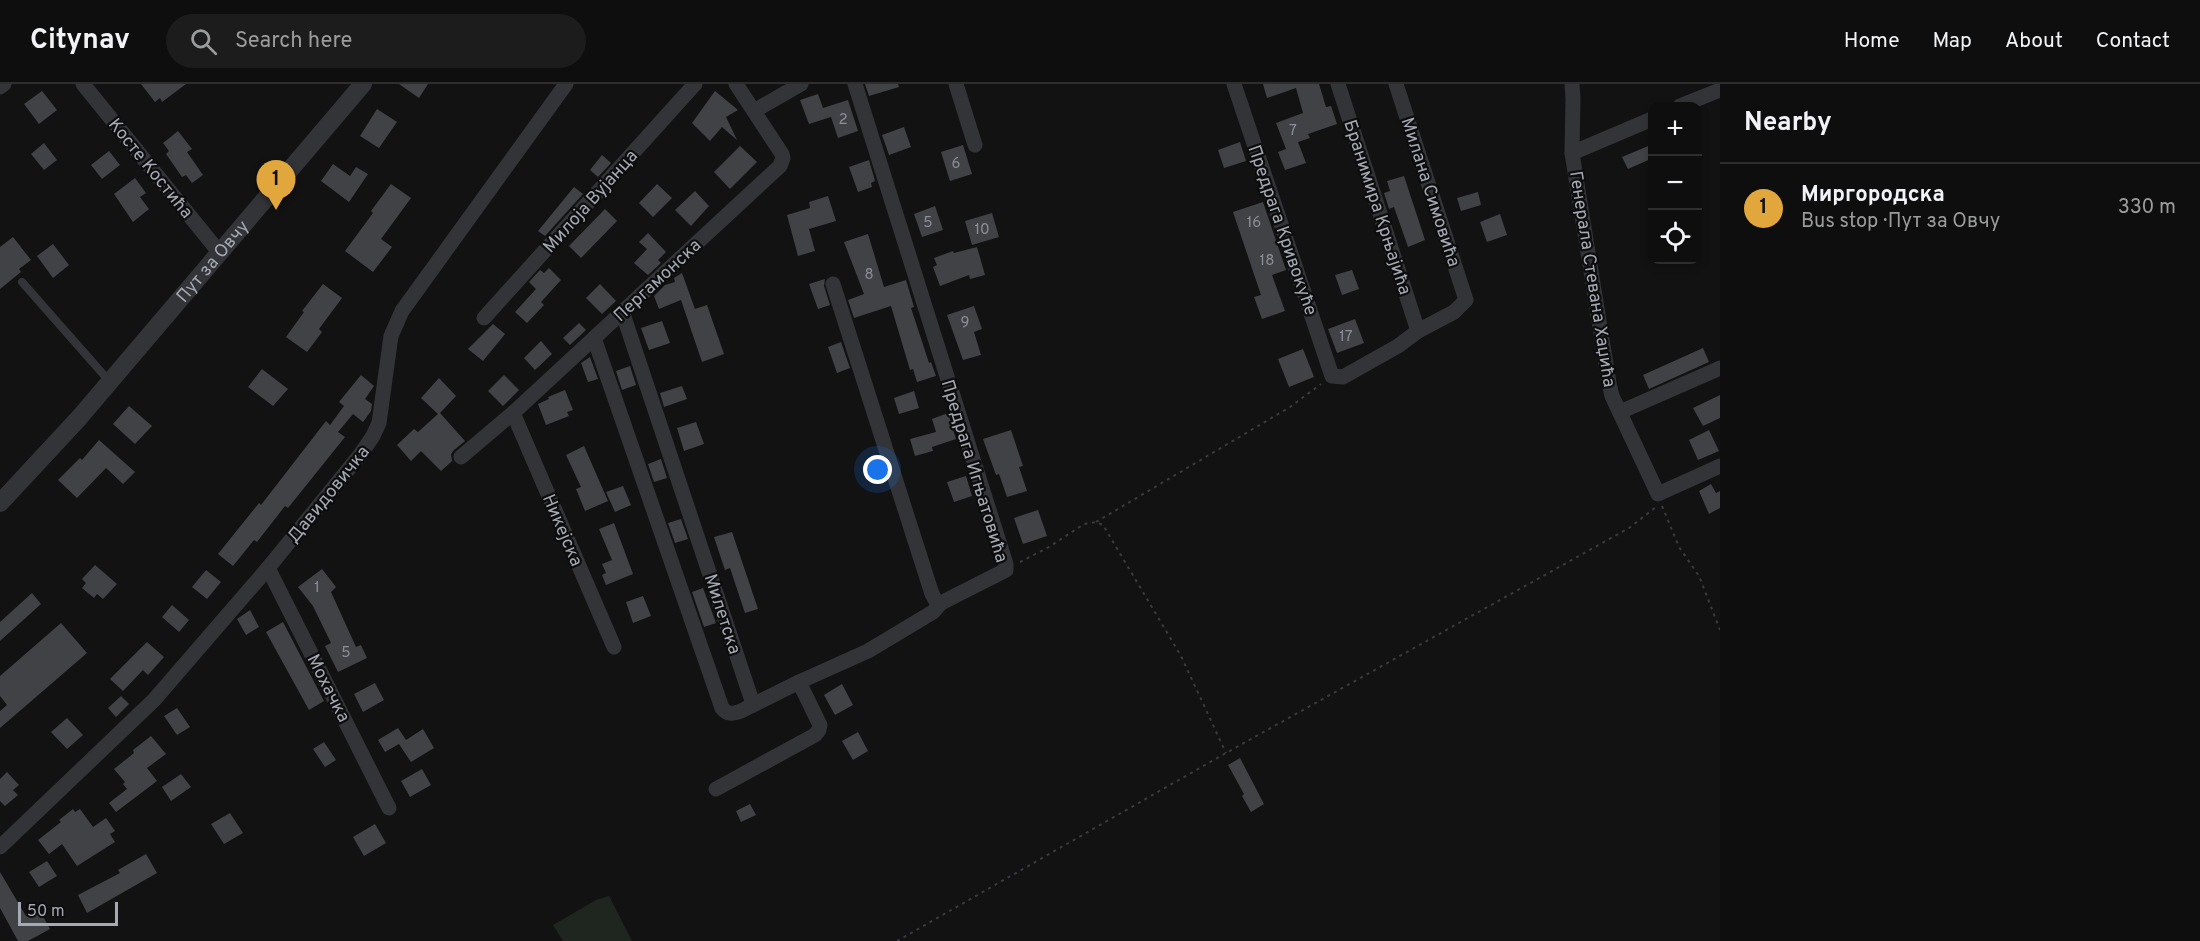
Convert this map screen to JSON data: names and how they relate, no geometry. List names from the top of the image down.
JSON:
{
  "streets": {
    "street": [
      "Косте Костића",
      "Милана Симовића",
      "Милоја Вујанца",
      "Бранимира Крњајића",
      "Предрага Кривокуће",
      "Пут за Овчу",
      "Генерала Стевана Хаџића",
      "Пергамонска",
      "Предрага Игњатовића",
      "Давидовичка",
      "Никејска",
      "Милетска",
      "Мохачка"
    ]
  },
  "crossings": [
    ["Косте Костића", "Пут за Овчу"],
    ["Милана Симовића", "Бранимира Крњајића"],
    ["Пергамонска", "Никејска"],
    ["Пергамонска", "Милетска"],
    ["Давидовичка", "Мохачка"]
  ],
  "house_numbers": [
    "2",
    "7",
    "6",
    "5",
    "16",
    "10",
    "18",
    "8",
    "9",
    "17",
    "1",
    "5"
  ],
  "scale_bar": "50 m",
  "page": {
    "header": "Citynav",
    "search": "Search here",
    "nav": [
      "Home",
      "Map",
      "About",
      "Contact"
    ],
    "heading": "Nearby",
    "map_buttons": ["+", "−"],
    "pins": "1",
    "list": [
      {
        "mark": "1",
        "name": "Миргородска",
        "note": "Bus stop · Пут за Овчу",
        "value": "330 m"
      }
    ],
    "scale": "50 m"
  }
}
